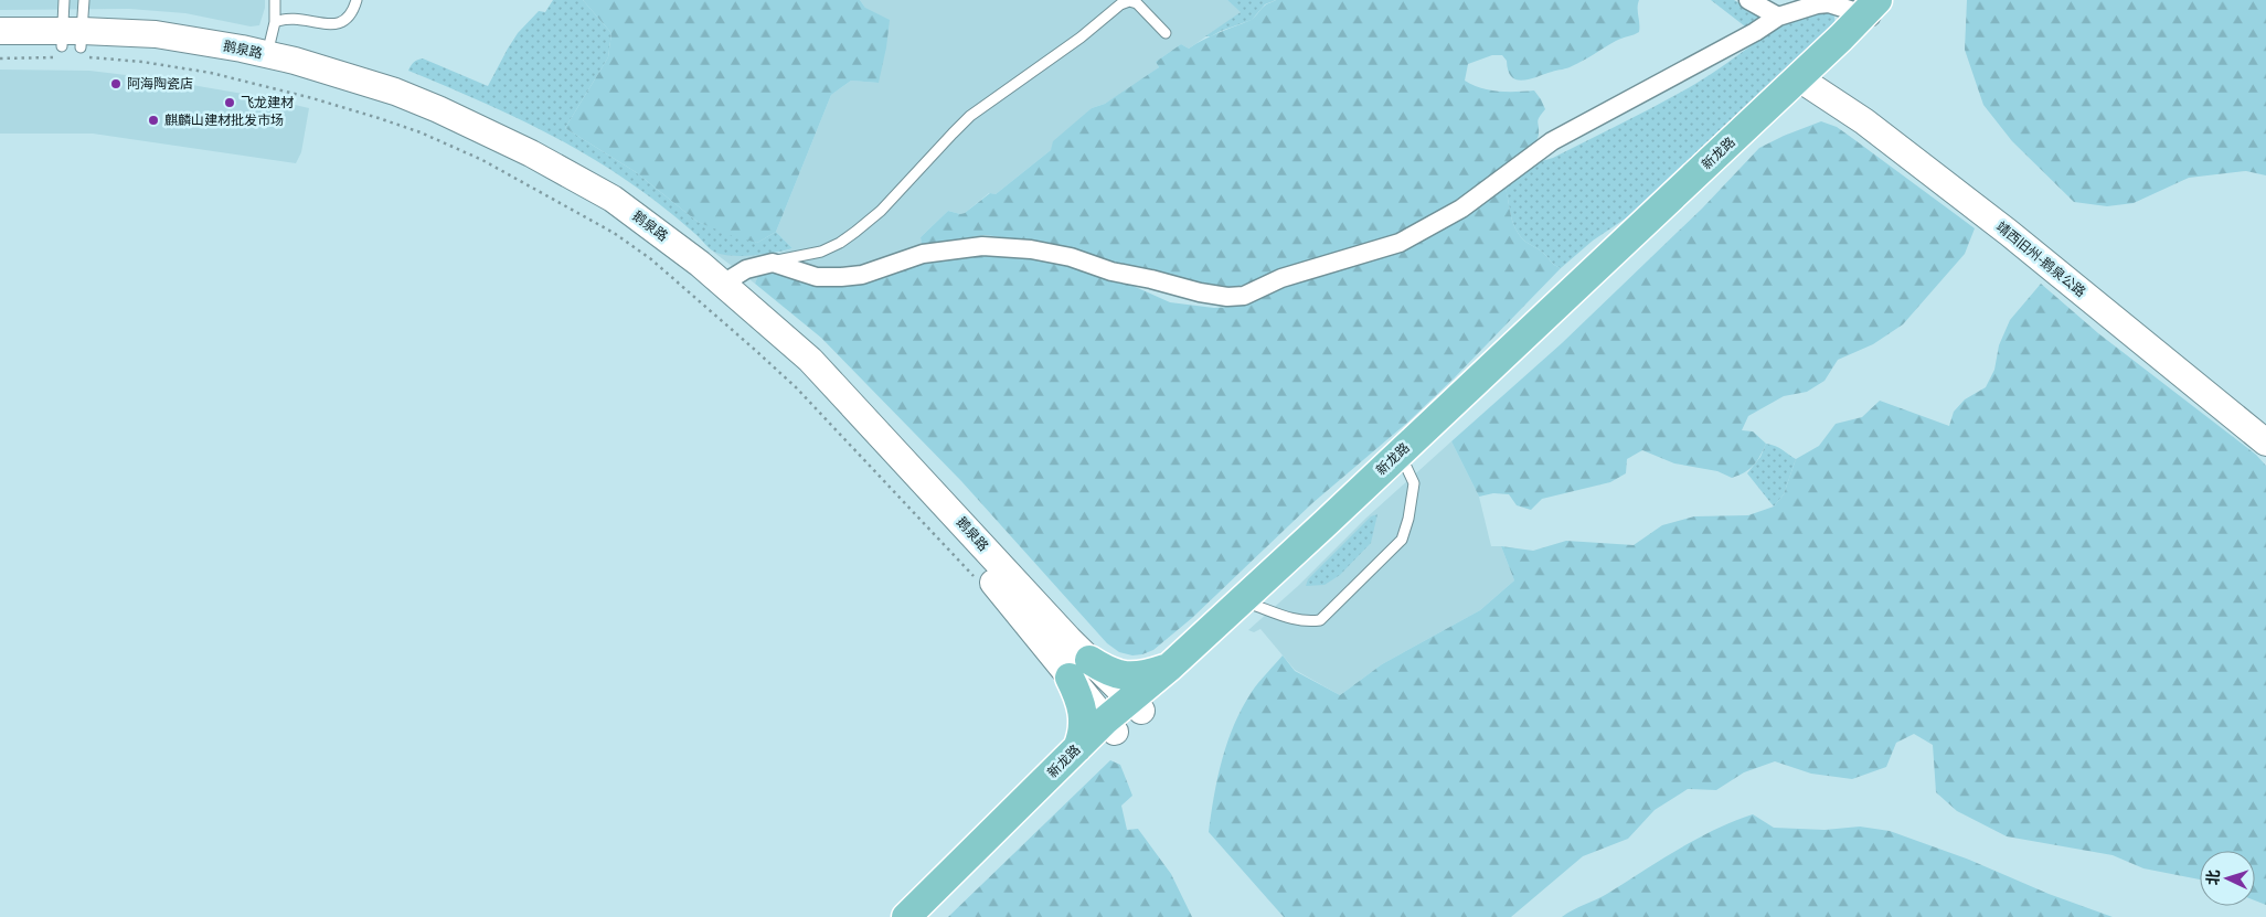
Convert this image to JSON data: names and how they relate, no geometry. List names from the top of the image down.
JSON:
{
  "streets": {
    "main road": ["鹅泉路", "新龙路", "靖西旧州-鹅泉公路"]
  },
  "crossings": [
    ["鹅泉路", "新龙路"],
    ["新龙路", "靖西旧州-鹅泉公路"]
  ],
  "places": ["阿海陶瓷店", "飞龙建材", "麒麟山建材批发市场"],
  "north": "left"
}
